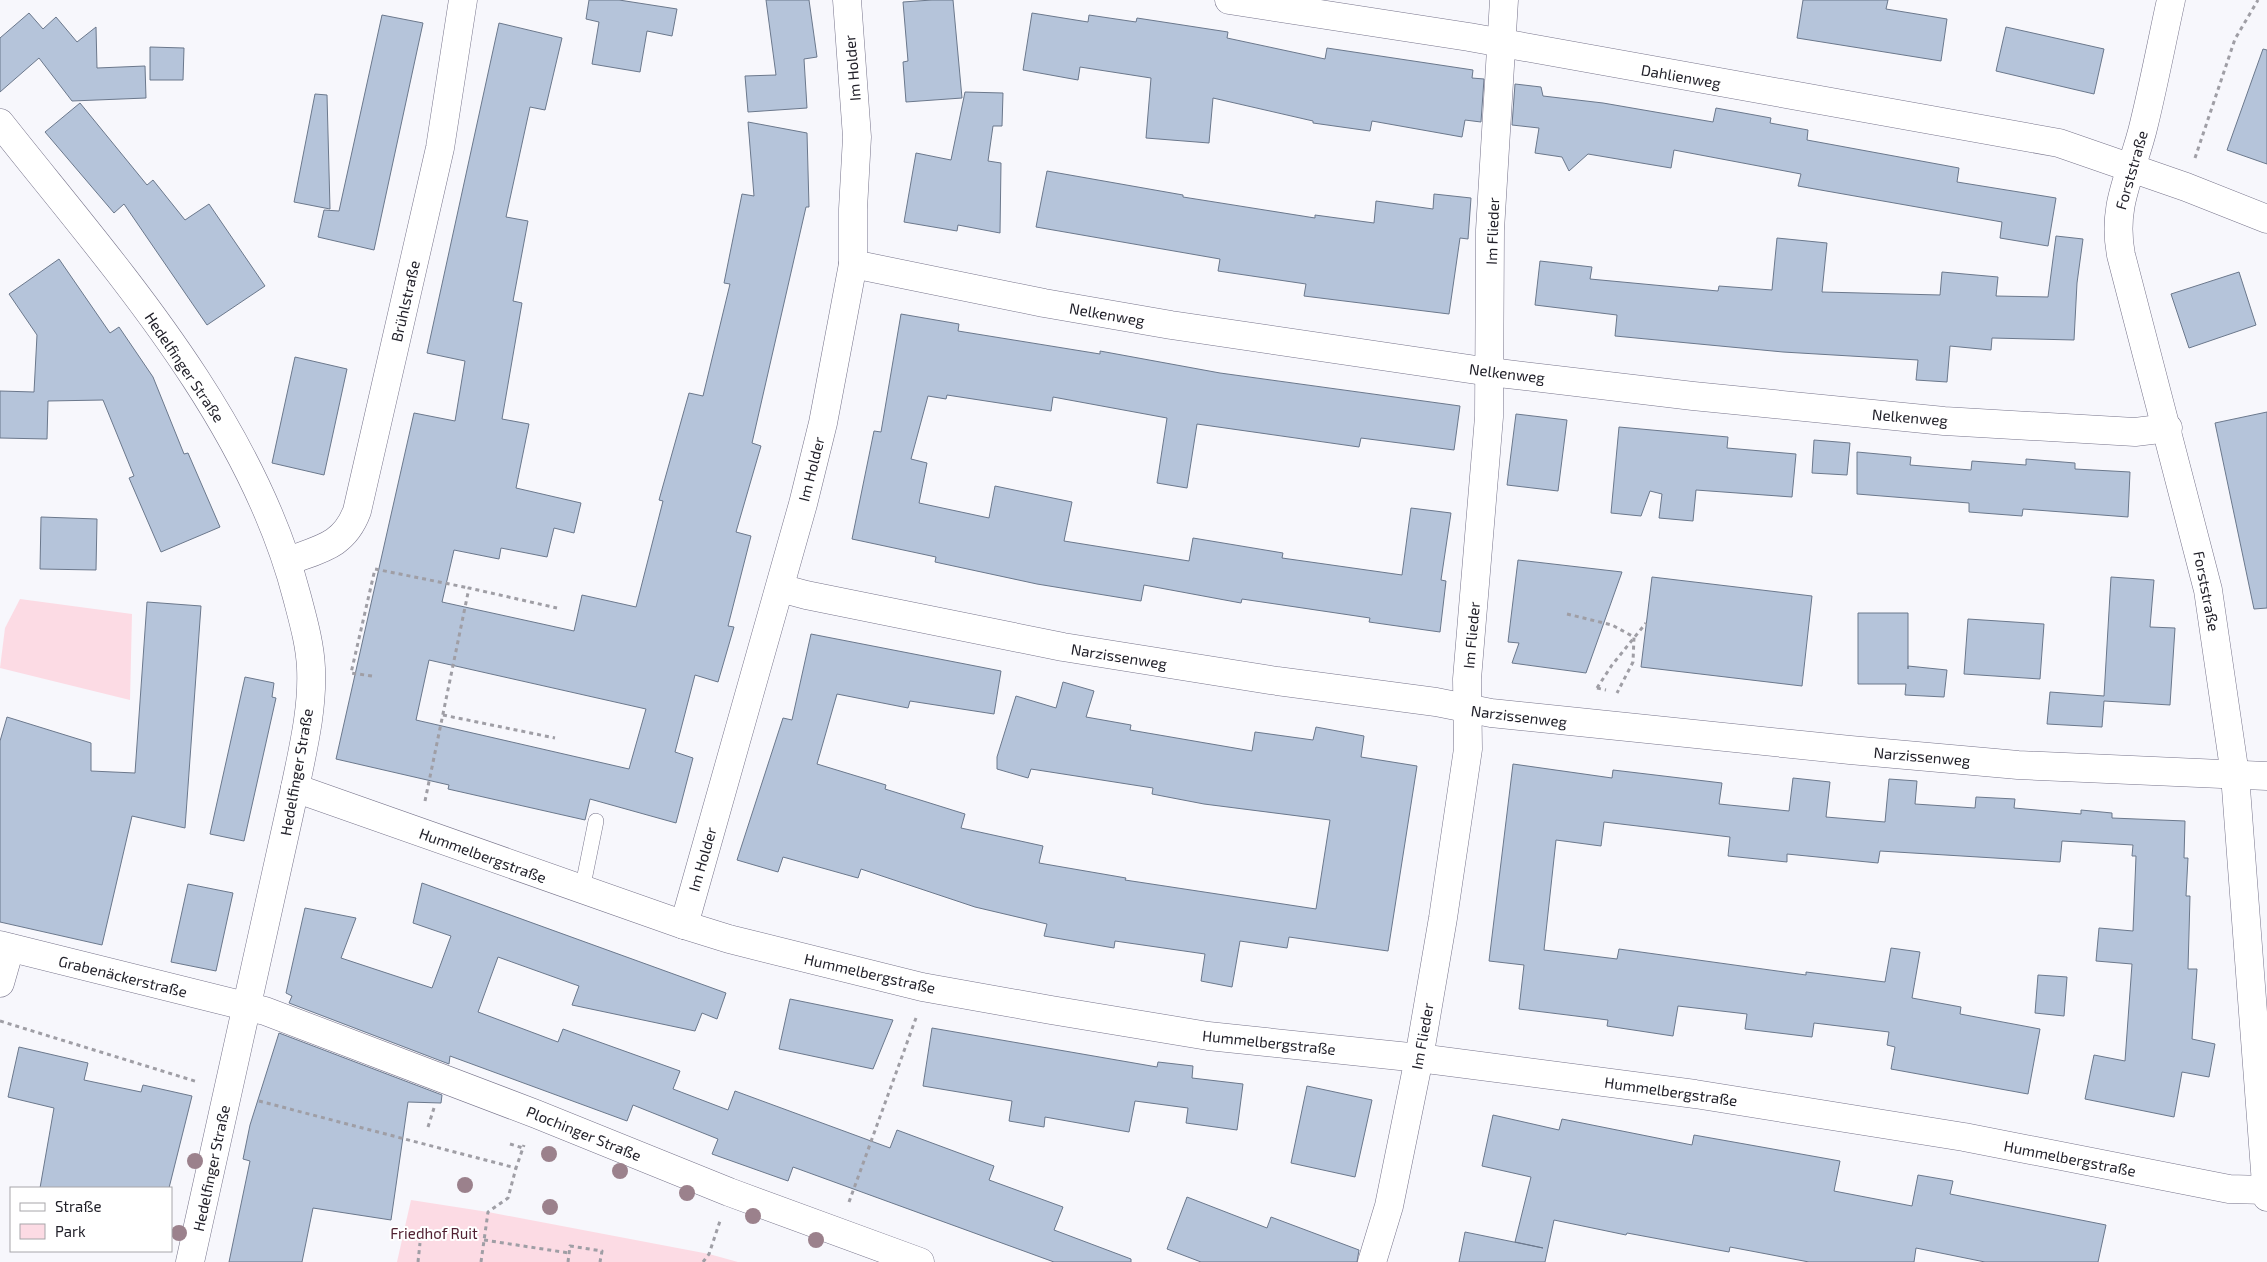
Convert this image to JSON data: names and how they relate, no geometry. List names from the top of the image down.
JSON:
{
  "streets": {
    "street": [
      "Im Holder",
      "Dahlienweg",
      "Forststraße",
      "Im Flieder",
      "Brühlstraße",
      "Nelkenweg",
      "Hedelfinger Straße",
      "Narzissenweg",
      "Hummelbergstraße",
      "Grabenäckerstraße",
      "Plochinger Straße"
    ]
  },
  "crossings": [
    ["Im Holder", "Nelkenweg"],
    ["Im Holder", "Narzissenweg"],
    ["Im Holder", "Hummelbergstraße"],
    ["Dahlienweg", "Forststraße"],
    ["Dahlienweg", "Im Flieder"],
    ["Forststraße", "Nelkenweg"],
    ["Forststraße", "Narzissenweg"],
    ["Forststraße", "Hummelbergstraße"],
    ["Im Flieder", "Nelkenweg"],
    ["Im Flieder", "Narzissenweg"],
    ["Im Flieder", "Hummelbergstraße"],
    ["Brühlstraße", "Hedelfinger Straße"],
    ["Hedelfinger Straße", "Hummelbergstraße"],
    ["Hedelfinger Straße", "Grabenäckerstraße"],
    ["Hedelfinger Straße", "Plochinger Straße"],
    ["Grabenäckerstraße", "Plochinger Straße"]
  ],
  "parks": ["Friedhof Ruit"],
  "legend": ["Straße", "Park"]
}
